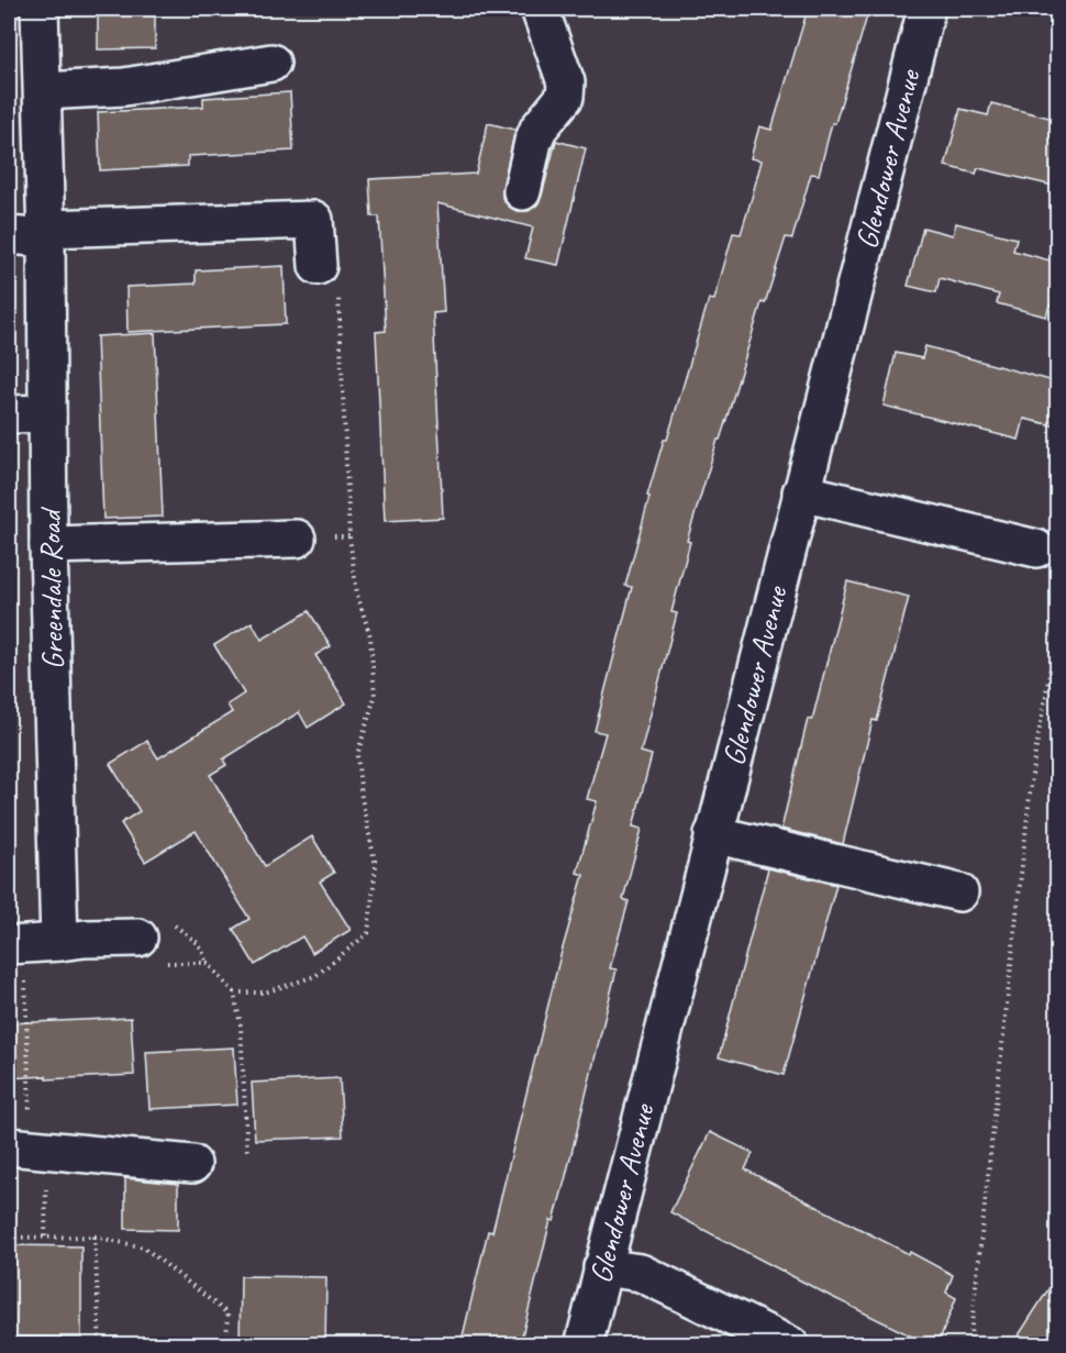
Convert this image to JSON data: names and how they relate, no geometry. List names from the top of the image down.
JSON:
{
  "streets": {
    "street": ["Glendower Avenue", "Greendale Road"]
  }
}
